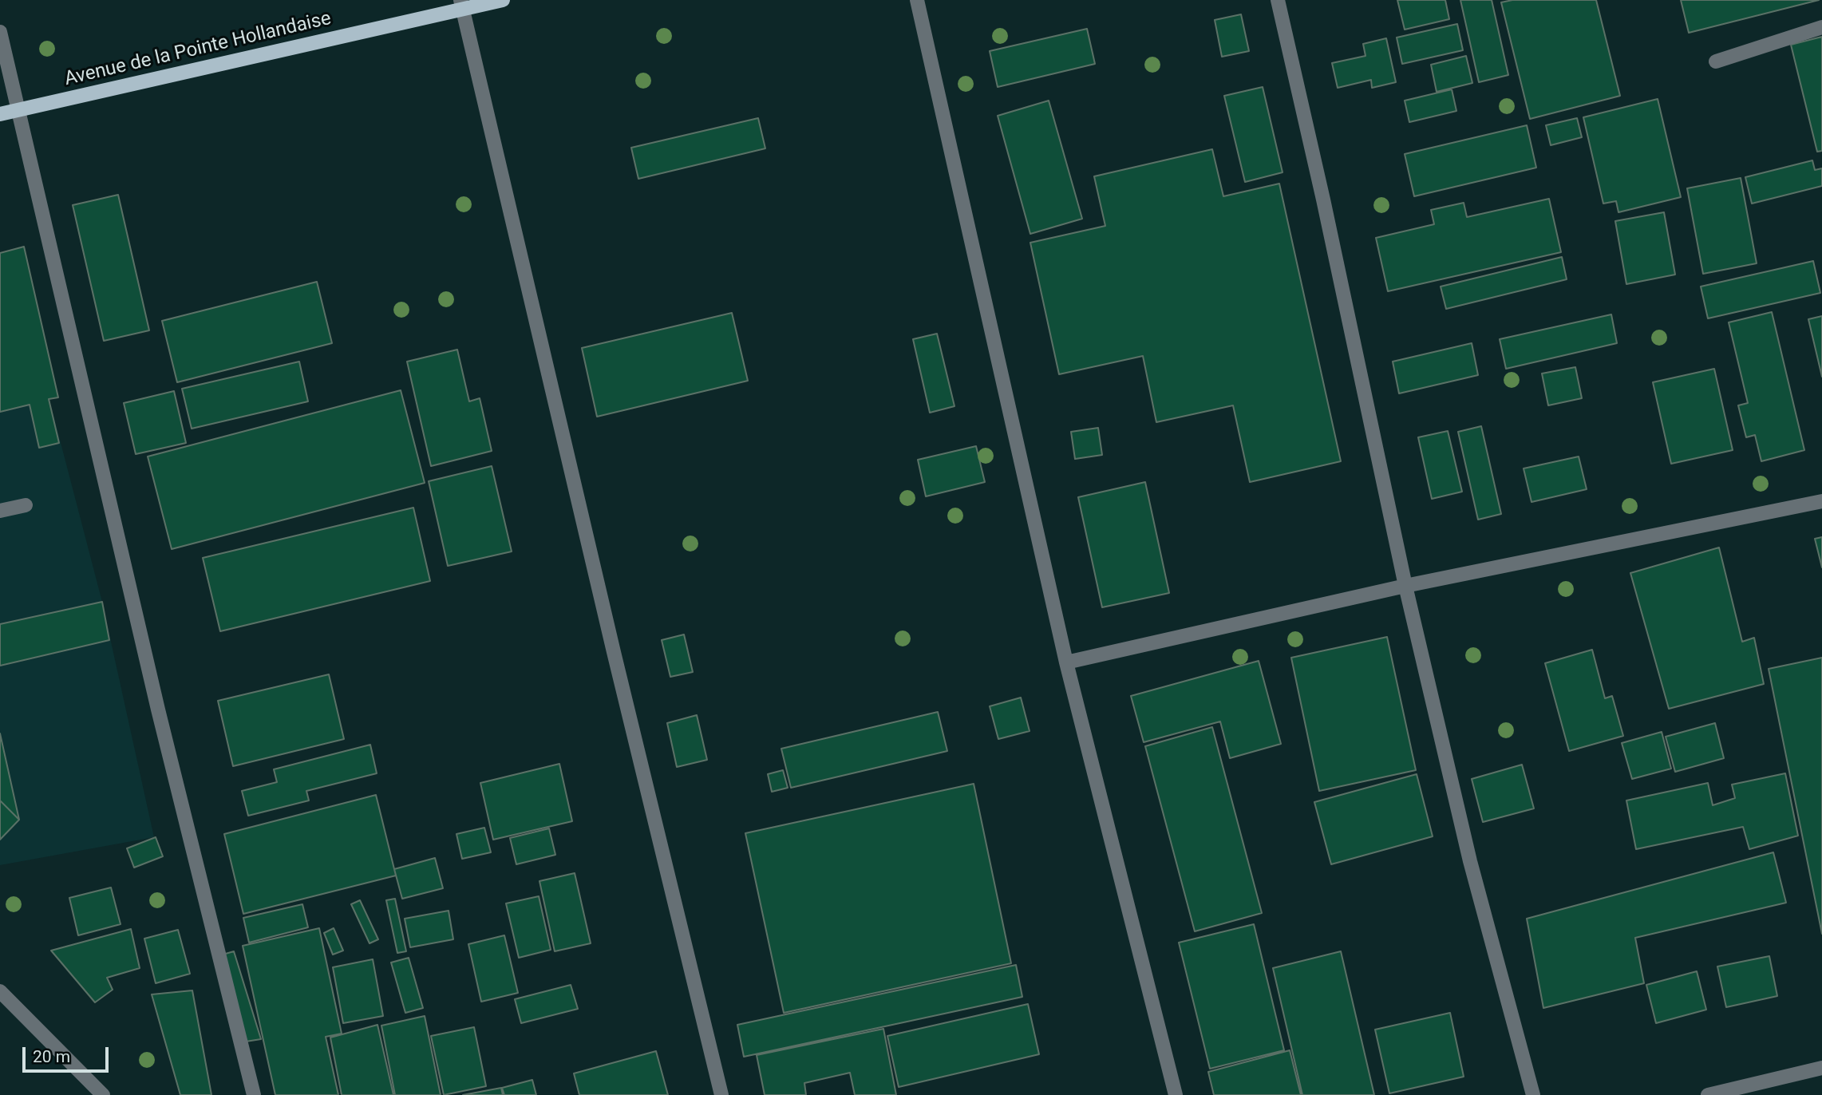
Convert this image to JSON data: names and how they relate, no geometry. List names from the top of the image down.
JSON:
{
  "streets": {
    "main road": ["Avenue de la Pointe Hollandaise"]
  },
  "scale_bar": "20 m"
}
